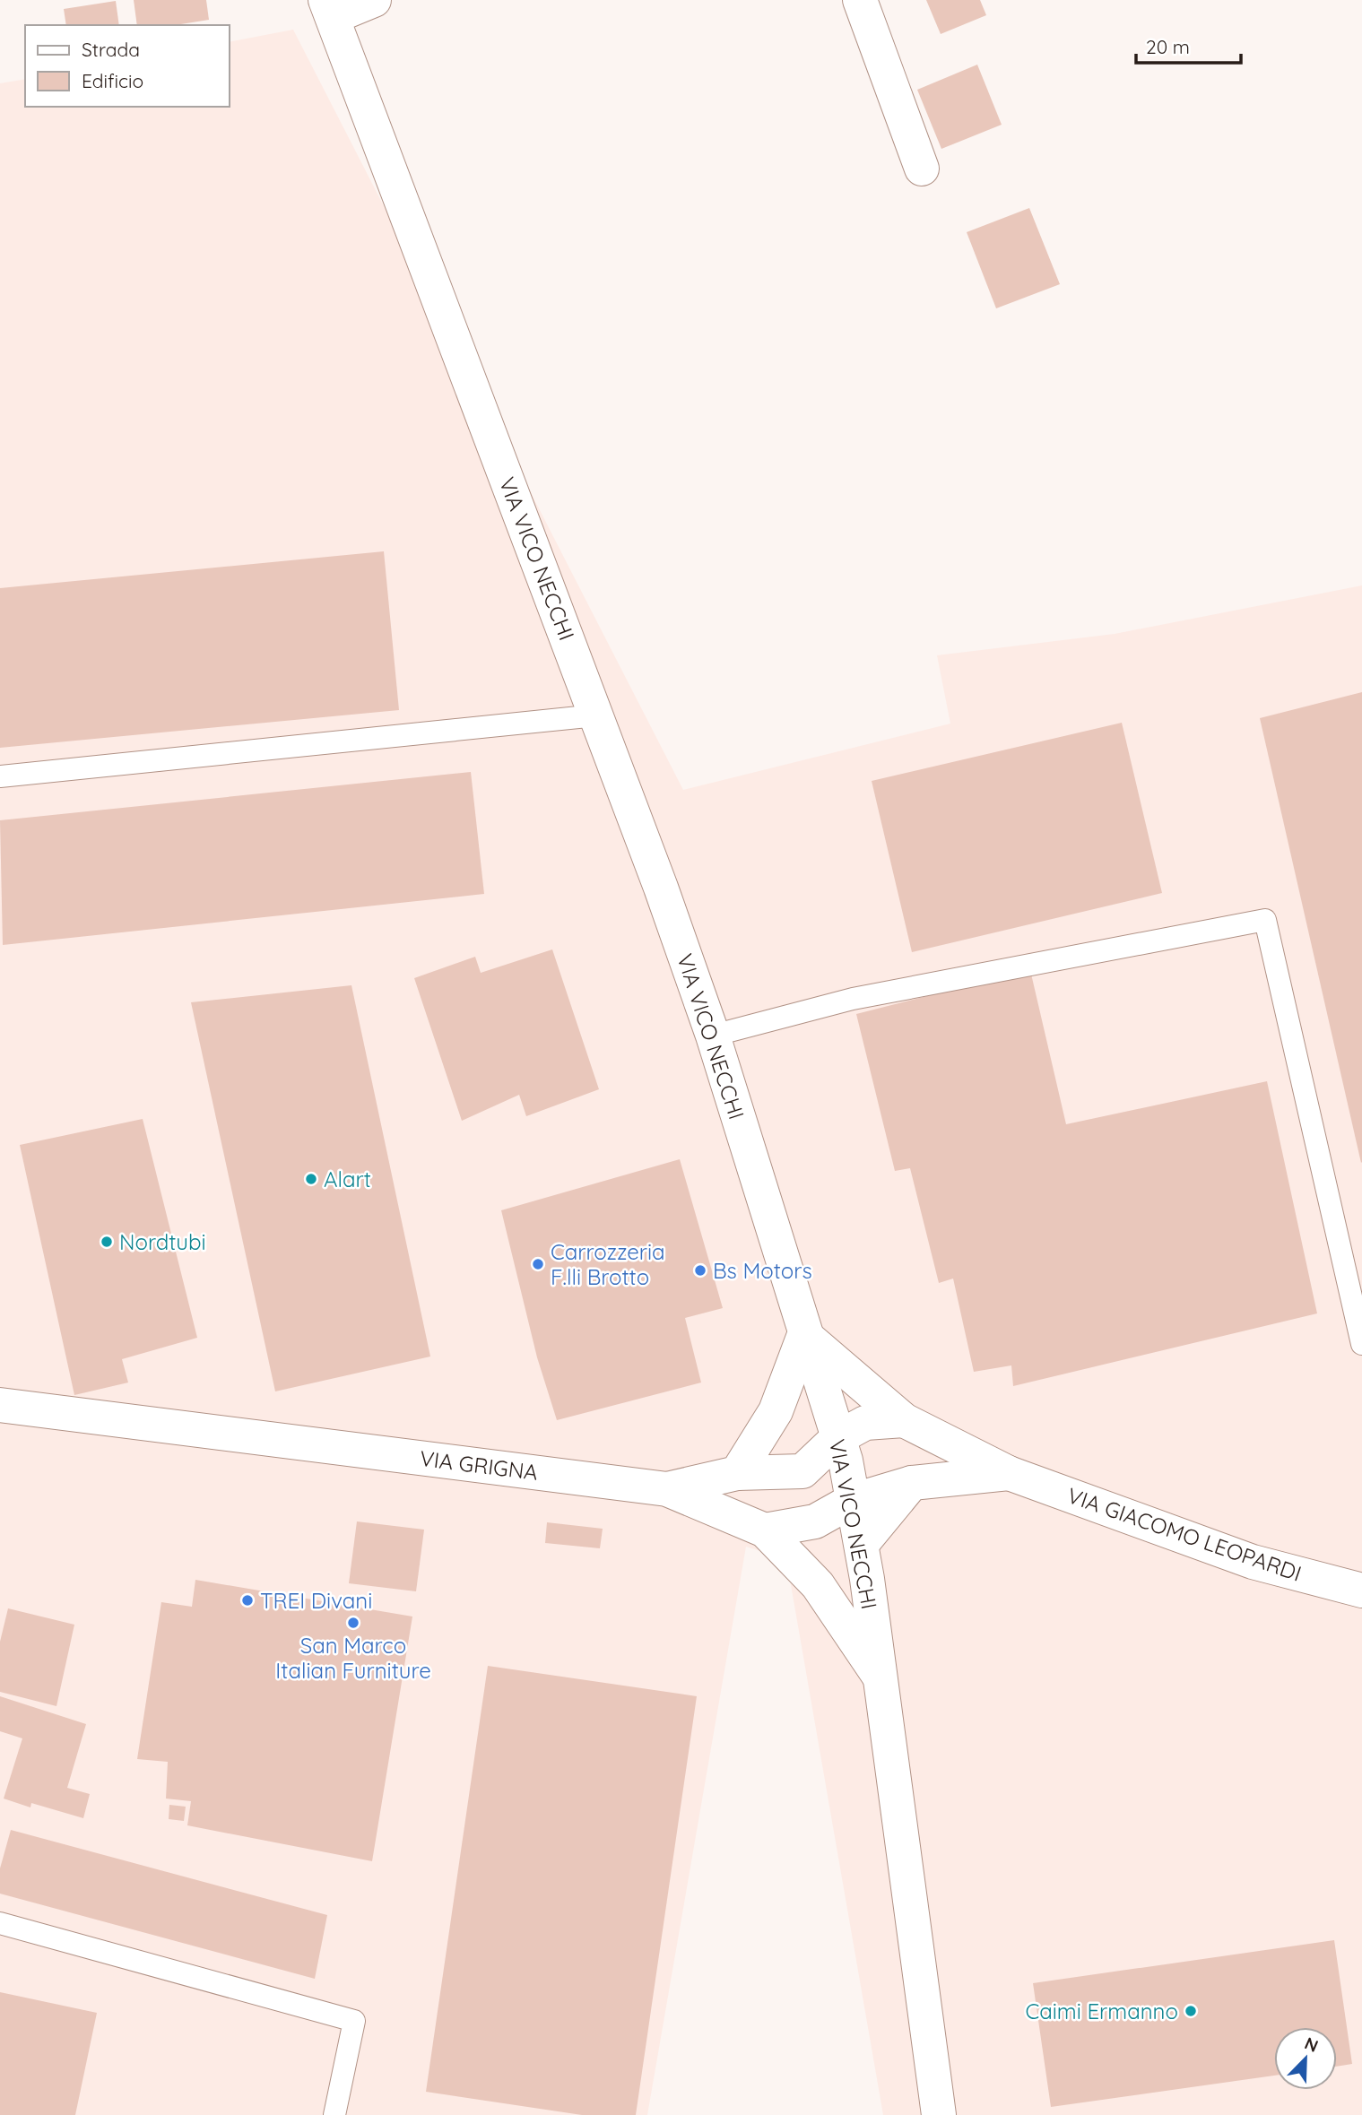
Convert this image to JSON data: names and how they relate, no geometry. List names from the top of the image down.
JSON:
{
  "streets": {
    "street": ["VIA VICO NECCHI", "VIA GRIGNA", "VIA GIACOMO LEOPARDI"]
  },
  "crossings": [
    ["VIA VICO NECCHI", "VIA GRIGNA"],
    ["VIA VICO NECCHI", "VIA GIACOMO LEOPARDI"]
  ],
  "places": [
    "Alart",
    "Nordtubi",
    "Carrozzeria F.lli Brotto",
    "Bs Motors",
    "TREI Divani",
    "San Marco Italian Furniture",
    "Caimi Ermanno"
  ],
  "legend": ["Strada", "Edificio"],
  "scale_bar": "20 m",
  "north": "top right"
}
